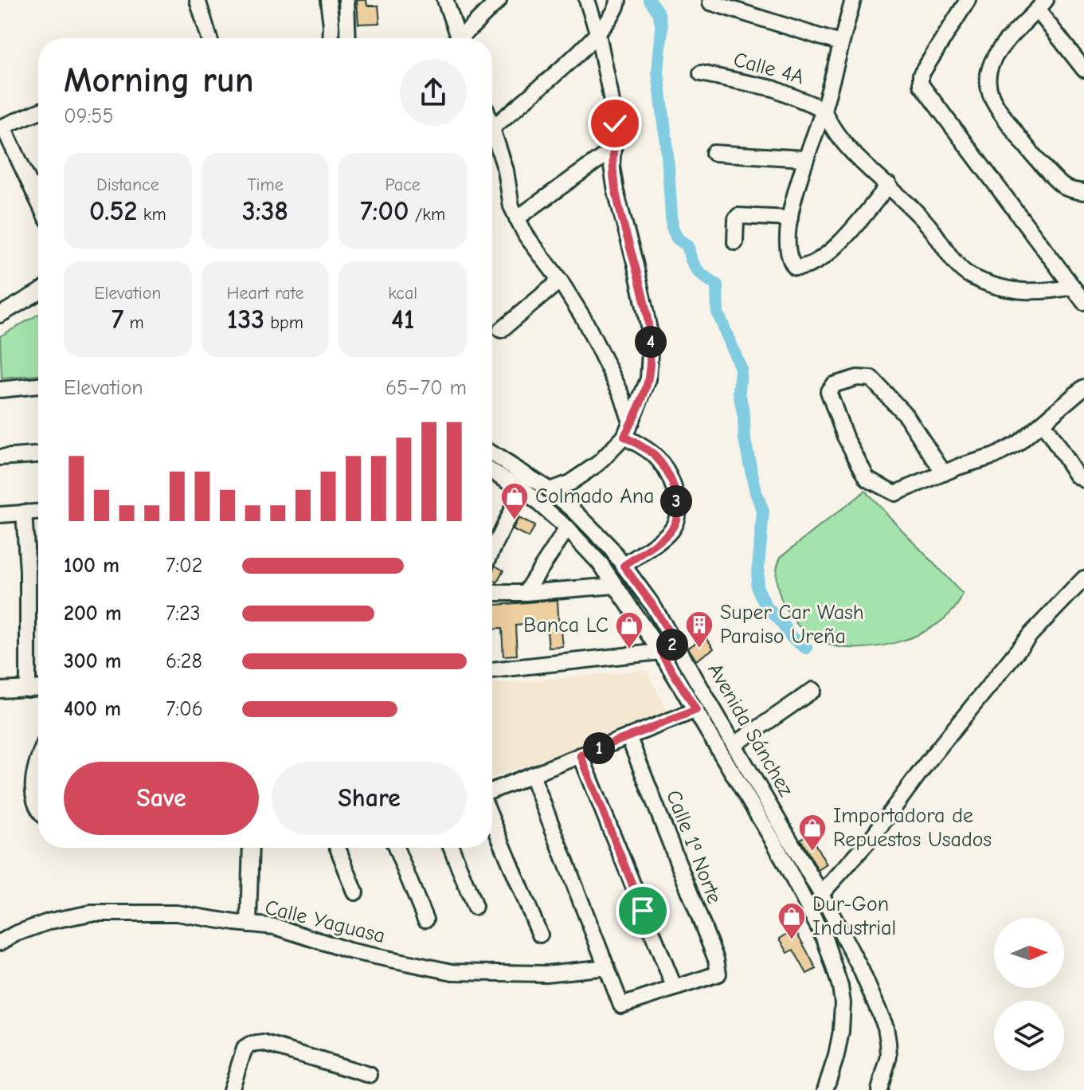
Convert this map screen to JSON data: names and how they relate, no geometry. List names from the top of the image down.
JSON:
{
  "streets": {
    "street": [
      "Calle 4A",
      "Avenida Sánchez",
      "Calle 1ª Norte",
      "Calle Yaguasa"
    ]
  },
  "places": {
    "shop": [
      "Colmado Ana",
      "Banca LC",
      "Importadora de Repuestos Usados",
      "Dur-Gon Industrial"
    ],
    "building": ["Super Car Wash Paraiso Ureña"]
  },
  "north": "right",
  "page": {
    "heading": ["Morning run", "09:55"],
    "stats": [
      ["Distance", "0.52 km"],
      ["Time", "3:38"],
      ["Pace", "7:00 /km"],
      ["Elevation", "7 m"],
      ["Heart rate", "133 bpm"],
      ["kcal", "41"]
    ],
    "pins": [
      "4",
      "3",
      "2",
      "1"
    ],
    "chart": ["Elevation", "65–70 m"],
    "list": [
      {
        "name": "100 m",
        "note": "7:02"
      },
      {
        "name": "200 m",
        "note": "7:23"
      },
      {
        "name": "300 m",
        "note": "6:28"
      },
      {
        "name": "400 m",
        "note": "7:06"
      }
    ],
    "buttons": ["Save", "Share"]
  }
}
